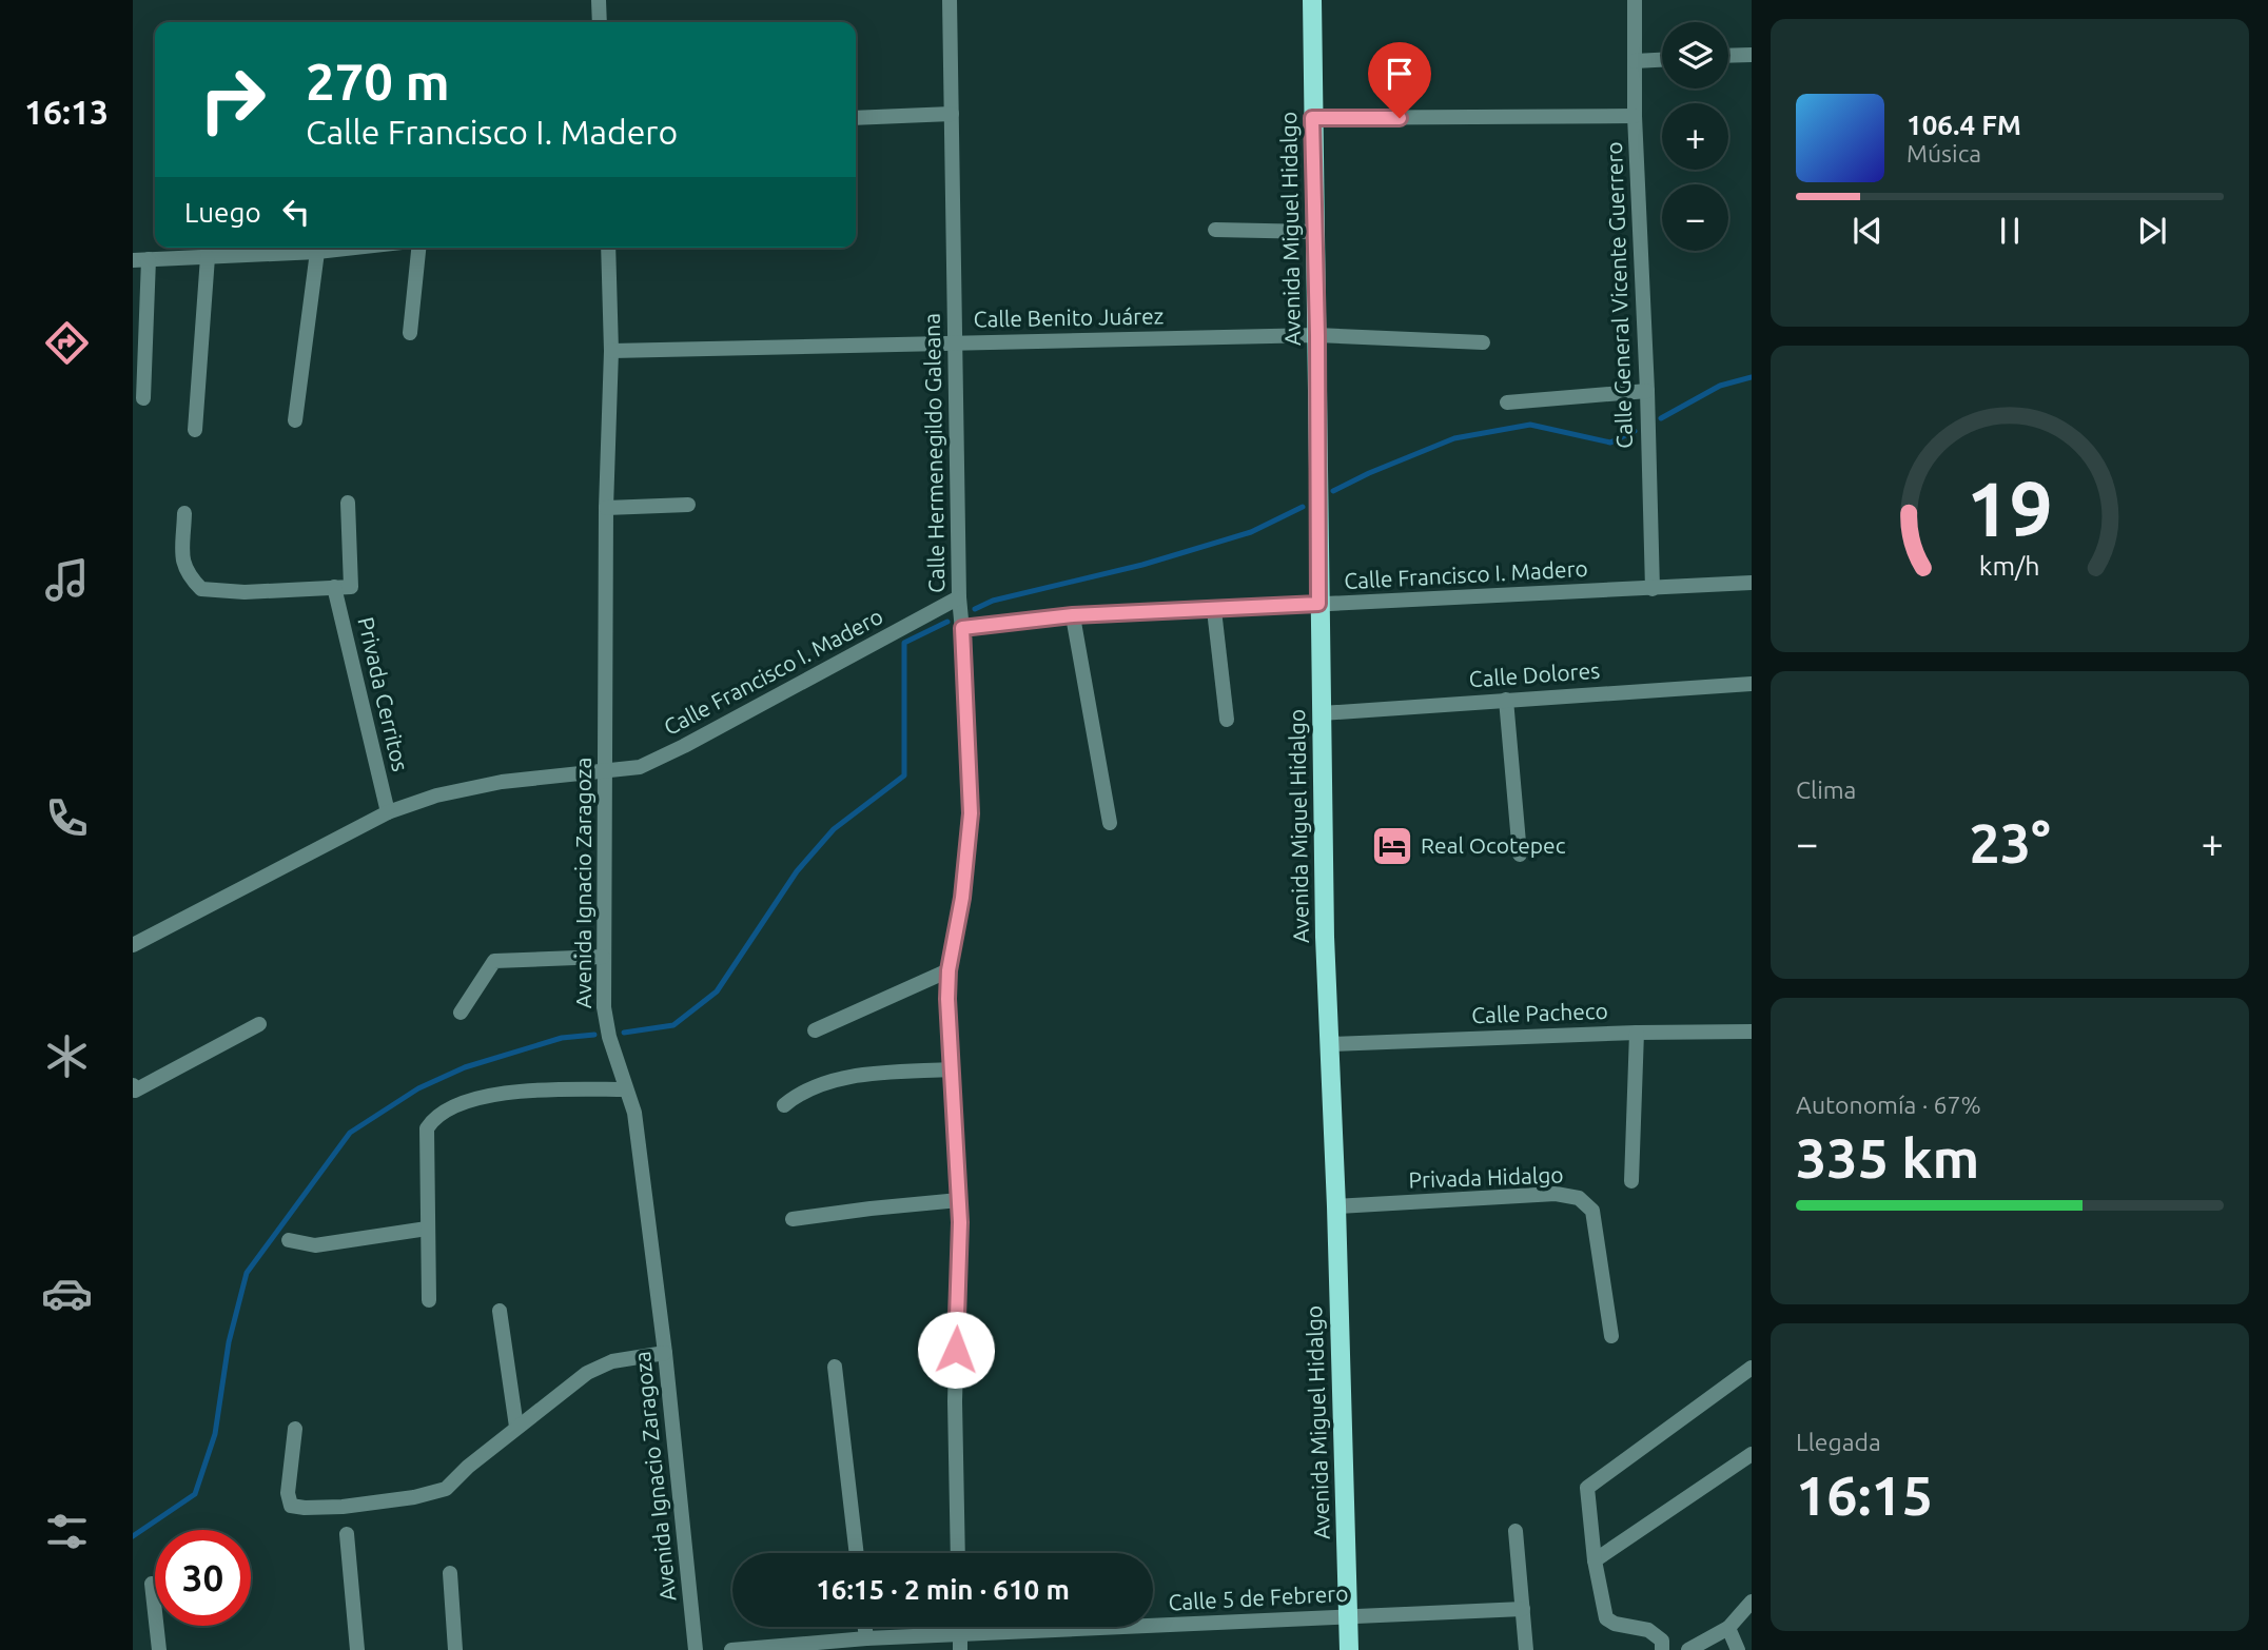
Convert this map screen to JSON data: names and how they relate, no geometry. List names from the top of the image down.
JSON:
{
  "streets": {
    "main road": ["Avenida Miguel Hidalgo"],
    "street": [
      "Calle General Vicente Guerrero",
      "Calle Benito Juárez",
      "Calle Hermenegildo Galeana",
      "Calle Francisco I. Madero",
      "Calle Dolores",
      "Privada Cerritos",
      "Avenida Ignacio Zaragoza",
      "Calle Pacheco",
      "Privada Hidalgo",
      "Calle 5 de Febrero"
    ]
  },
  "crossings": [
    ["Avenida Miguel Hidalgo", "Calle Benito Juárez"],
    ["Avenida Miguel Hidalgo", "Calle Francisco I. Madero"],
    ["Avenida Miguel Hidalgo", "Calle Dolores"],
    ["Avenida Miguel Hidalgo", "Calle Pacheco"],
    ["Avenida Miguel Hidalgo", "Privada Hidalgo"],
    ["Avenida Miguel Hidalgo", "Calle 5 de Febrero"],
    ["Calle General Vicente Guerrero", "Calle Francisco I. Madero"],
    ["Calle Benito Juárez", "Calle Hermenegildo Galeana"],
    ["Calle Benito Juárez", "Avenida Ignacio Zaragoza"],
    ["Calle Hermenegildo Galeana", "Calle Francisco I. Madero"],
    ["Calle Francisco I. Madero", "Privada Cerritos"],
    ["Calle Francisco I. Madero", "Avenida Ignacio Zaragoza"]
  ],
  "places": {
    "hotel": ["Real Ocotepec"]
  },
  "page": {
    "tabs": "16:13",
    "map_buttons": ["+", "−"],
    "turn": ["270 m", "Calle Francisco I. Madero"],
    "song": ["106.4 FM", "Música"],
    "then": "Luego",
    "tile": [
      "Clima",
      ["Autonomía · 67%", "335 km"],
      ["Llegada", "16:15"]
    ],
    "heat": ["−", "23°", "+"],
    "limit": "30",
    "trip": "16:15 · 2 min · 610 m",
    "gauge": ["19", "km/h"]
  }
}
